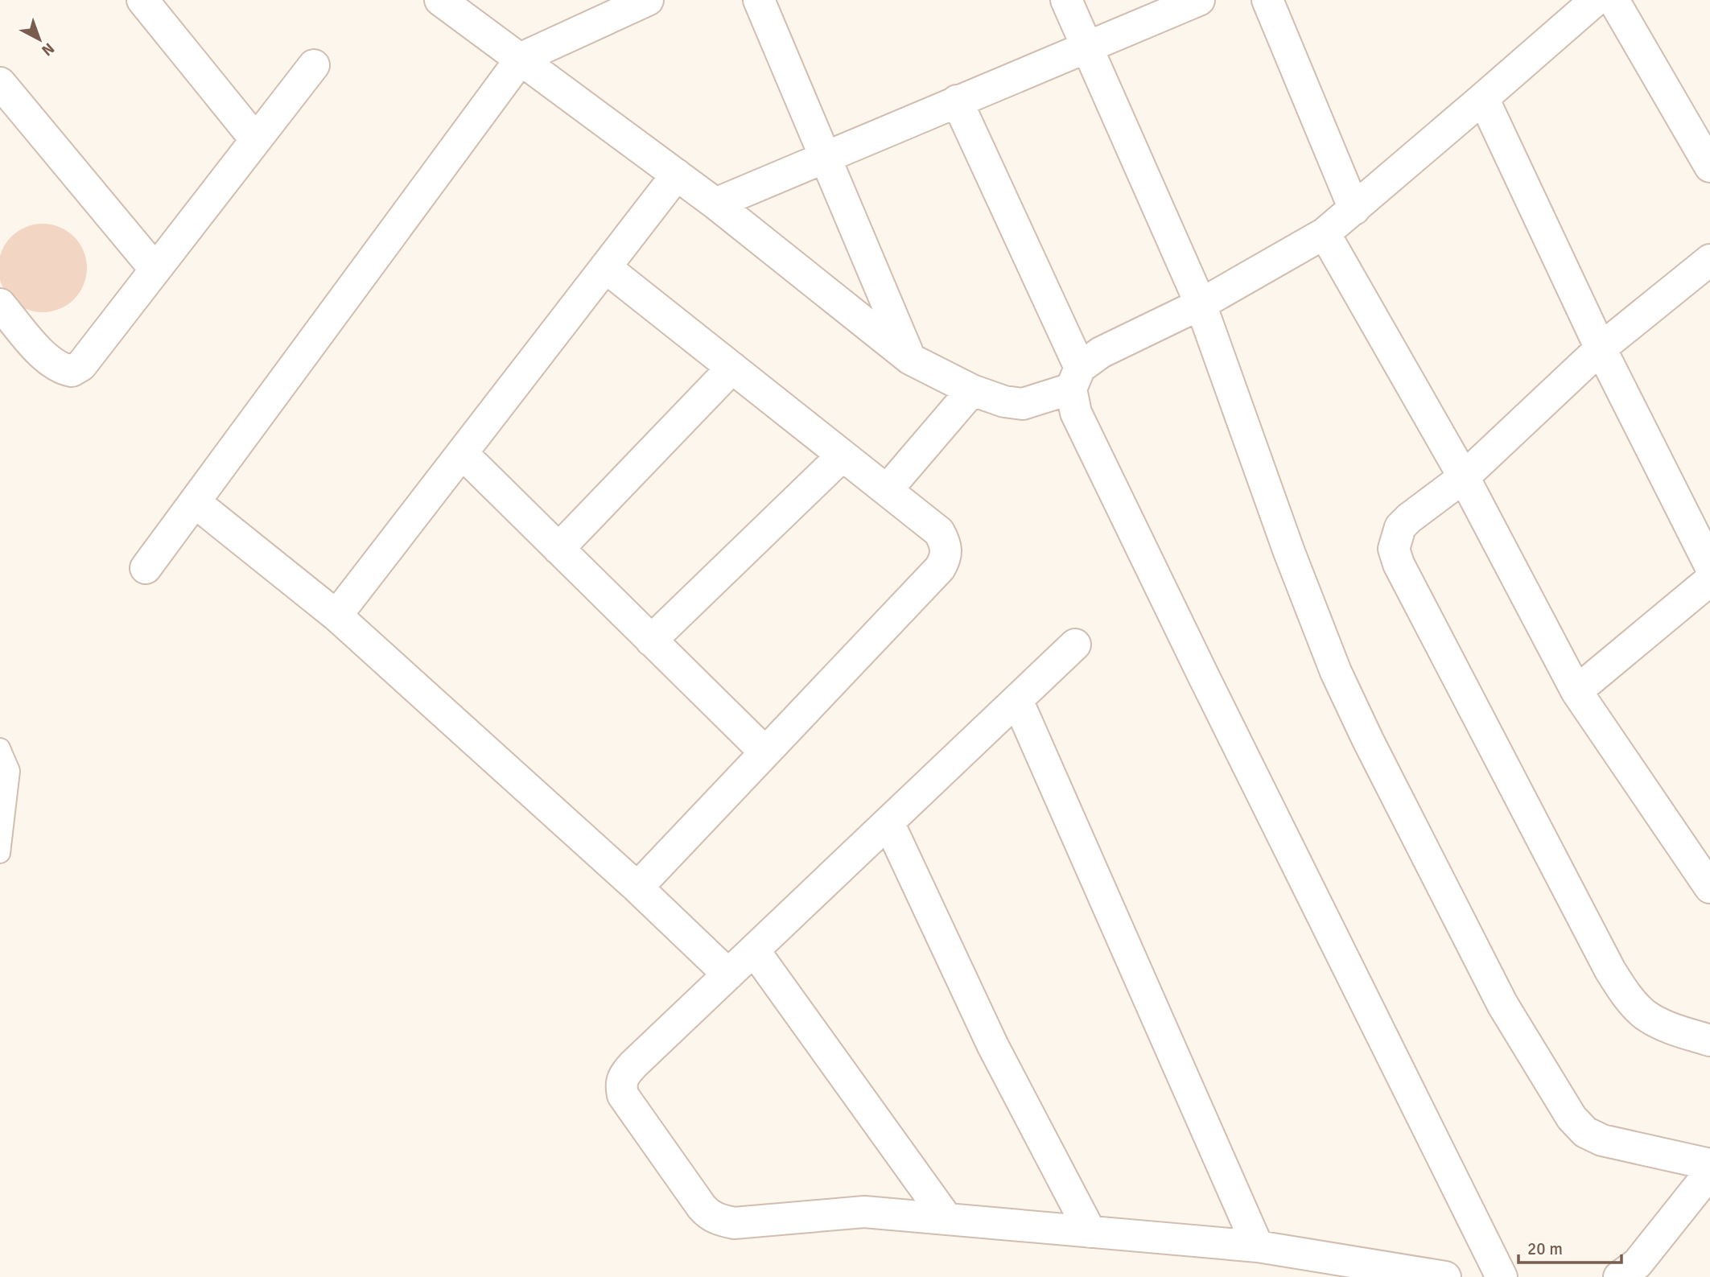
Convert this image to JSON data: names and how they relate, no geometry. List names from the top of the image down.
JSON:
{
  "scale_bar": "20 m",
  "north": "bottom right"
}
